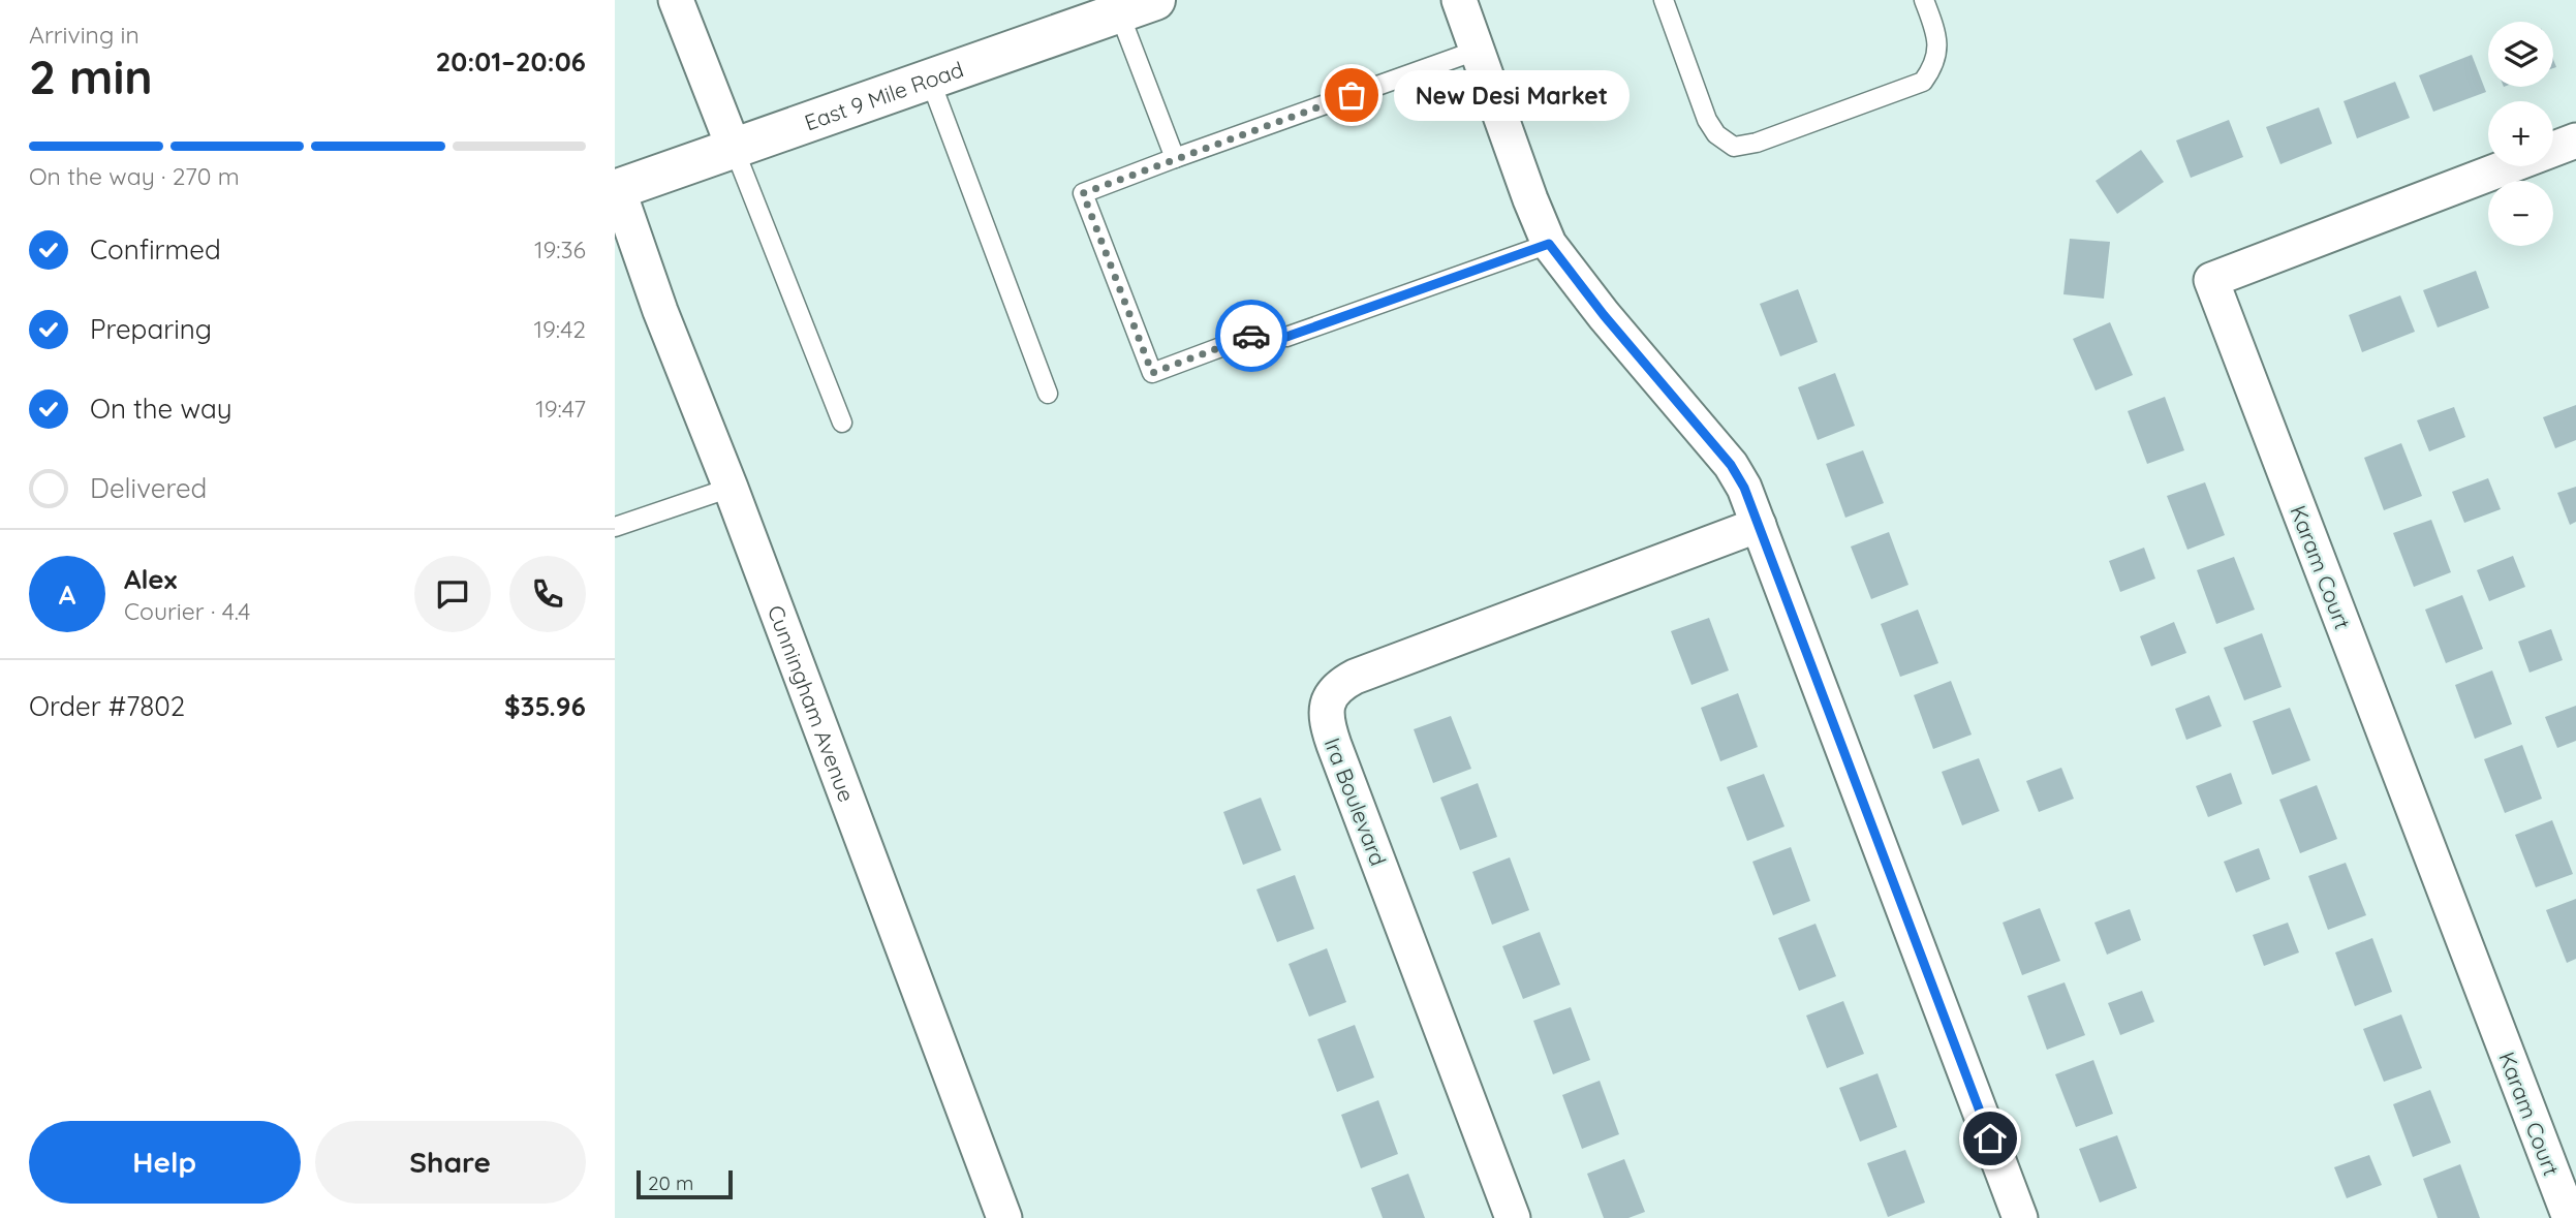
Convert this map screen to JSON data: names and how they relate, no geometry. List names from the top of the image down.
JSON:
{
  "streets": {
    "main road": ["East 9 Mile Road"],
    "street": ["Karam Court", "Cunningham Avenue", "Ira Boulevard"]
  },
  "crossings": [
    ["East 9 Mile Road", "Cunningham Avenue"]
  ],
  "places": ["New Desi Market"],
  "scale_bar": "20 m",
  "page": {
    "heading": ["2 min", "Arriving in", "20:01–20:06"],
    "panel": [
      "Alex",
      "Courier · 4.4",
      "Order #7802",
      "$35.96"
    ],
    "map_buttons": ["+", "−"],
    "bubble": "New Desi Market",
    "bar": "On the way · 270 m",
    "list": [
      ["Confirmed", "19:36"],
      ["Preparing", "19:42"],
      ["On the way", "19:47"],
      "Delivered"
    ],
    "round": "A",
    "buttons": ["Help", "Share"],
    "scale": "20 m"
  }
}
